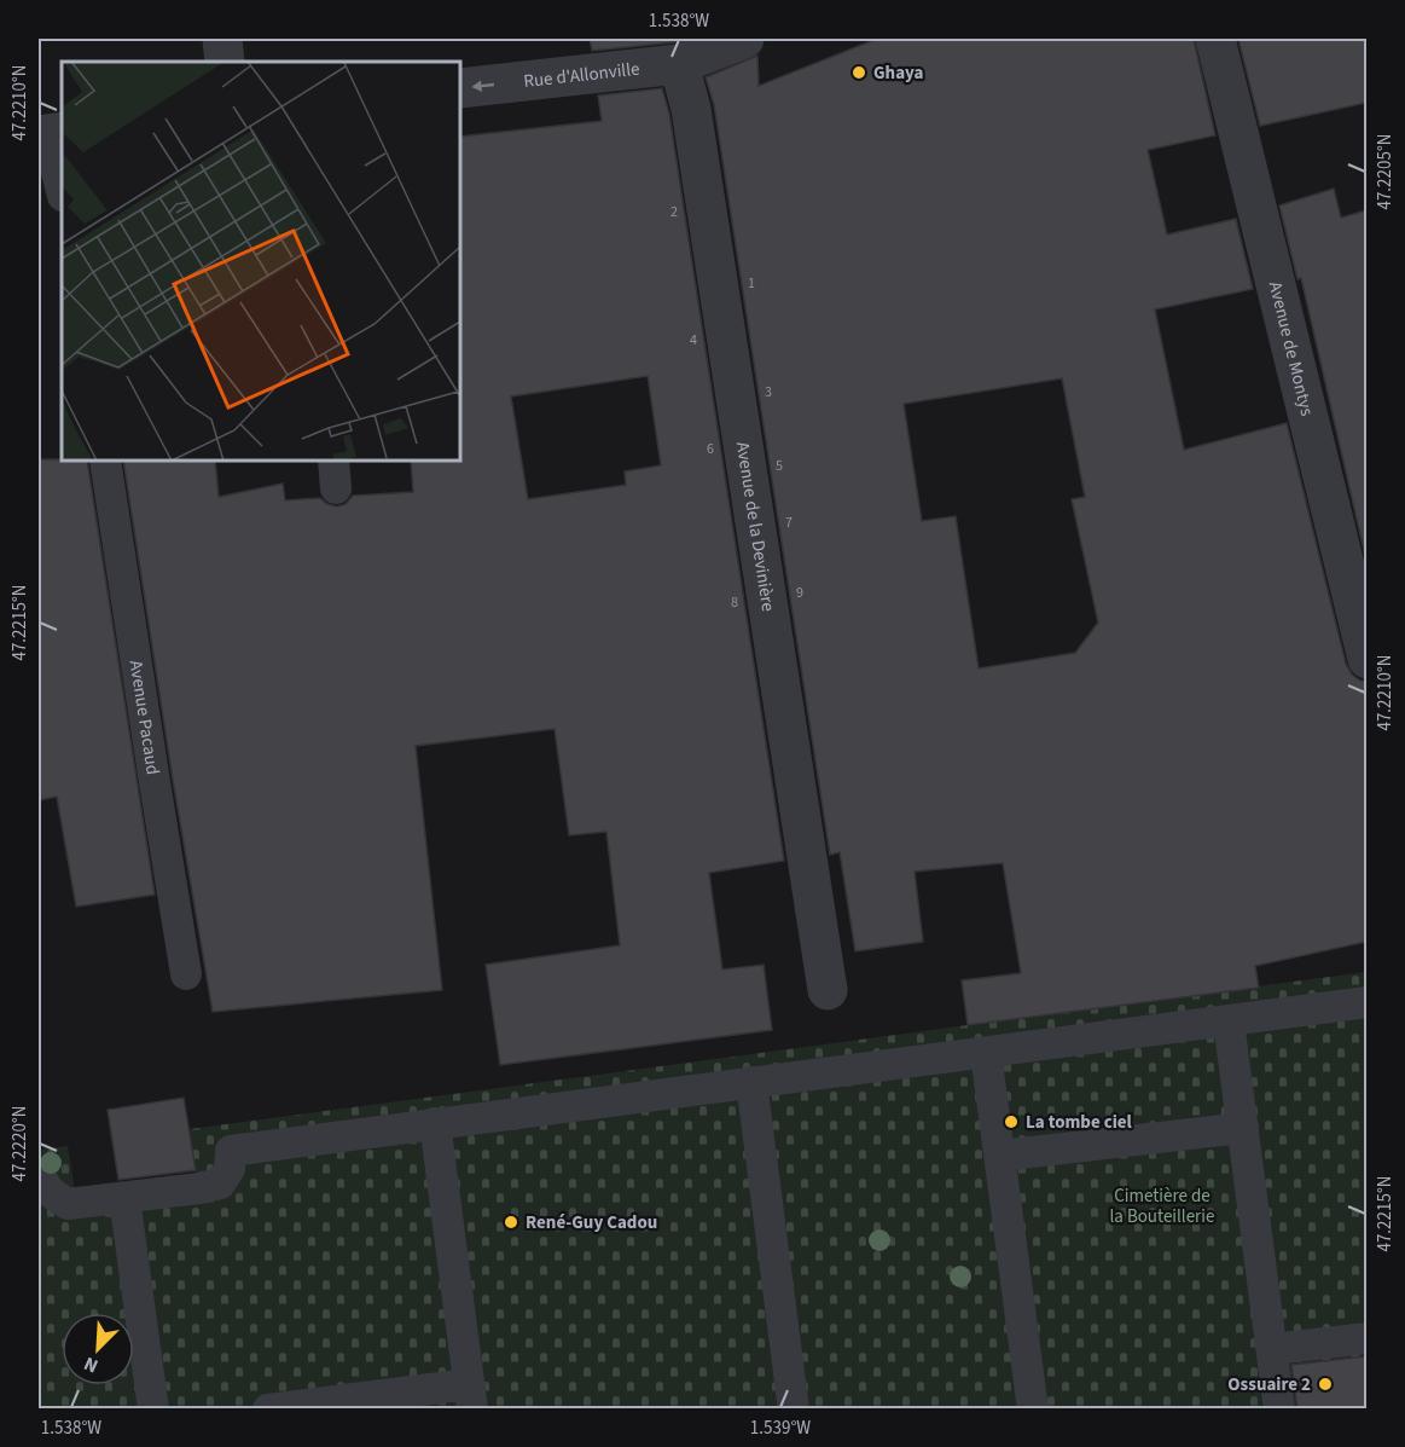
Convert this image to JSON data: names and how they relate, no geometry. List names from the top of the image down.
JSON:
{
  "streets": {
    "street": ["Rue d'Allonville", "Avenue de Montys", "Avenue de la Devinière"],
    "lane": ["Avenue Pacaud"]
  },
  "crossings": [
    ["Rue d'Allonville", "Avenue de la Devinière"]
  ],
  "one_way": ["Rue d'Allonville"],
  "parks": ["Cimetière de la Bouteillerie"],
  "places": [
    "Ghaya",
    "La tombe ciel",
    "René-Guy Cadou",
    "Ossuaire 2"
  ],
  "house_numbers": [
    "2",
    "1",
    "4",
    "3",
    "6",
    "5",
    "7",
    "9",
    "8"
  ],
  "north": "bottom left",
  "coordinates": [
    "1.538°W",
    "47.2210°N",
    "47.2205°N",
    "47.2215°N",
    "47.2220°N",
    "1.539°W"
  ]
}
